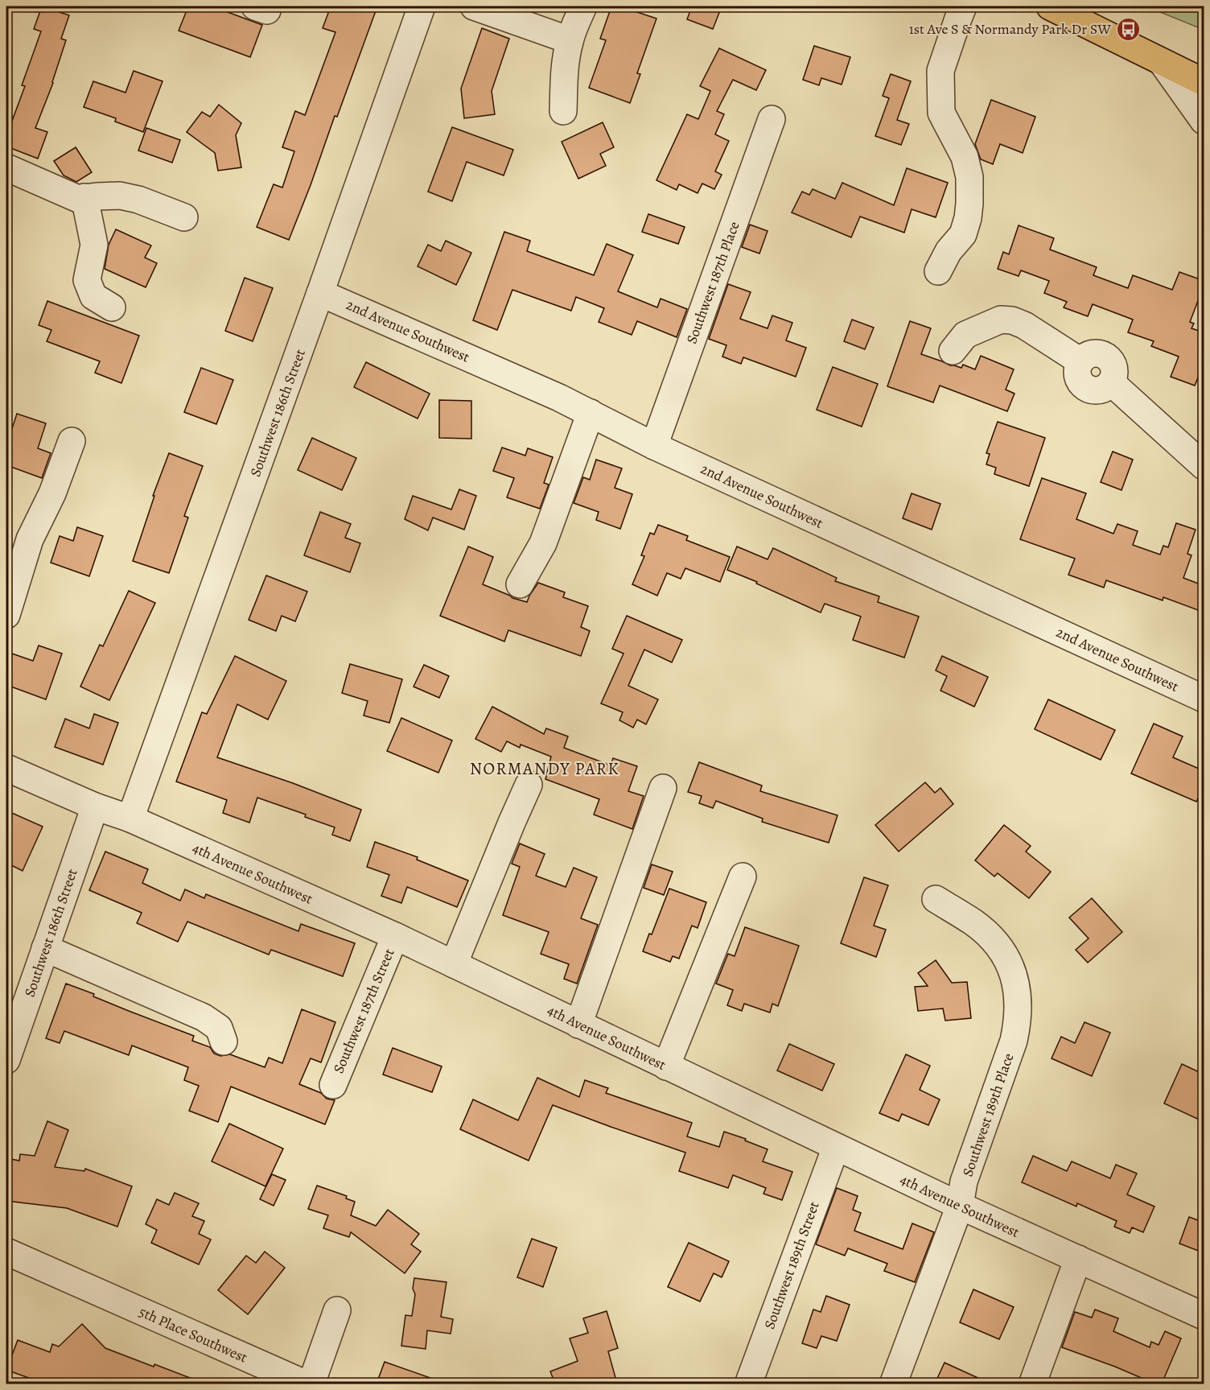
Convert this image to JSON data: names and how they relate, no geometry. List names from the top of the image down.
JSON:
{
  "streets": {
    "street": [
      "Southwest 187th Place",
      "2nd Avenue Southwest",
      "Southwest 186th Street",
      "4th Avenue Southwest",
      "Southwest 187th Street",
      "Southwest 189th Place",
      "Southwest 189th Street",
      "5th Place Southwest"
    ]
  },
  "crossings": [
    ["Southwest 187th Place", "2nd Avenue Southwest"],
    ["2nd Avenue Southwest", "Southwest 186th Street"],
    ["Southwest 186th Street", "4th Avenue Southwest"],
    ["4th Avenue Southwest", "Southwest 187th Street"],
    ["4th Avenue Southwest", "Southwest 189th Place"],
    ["4th Avenue Southwest", "Southwest 189th Street"]
  ],
  "districts": ["NORMANDY PARK"],
  "places": {
    "bus stop": ["1st Ave S & Normandy Park Dr SW"]
  }
}
